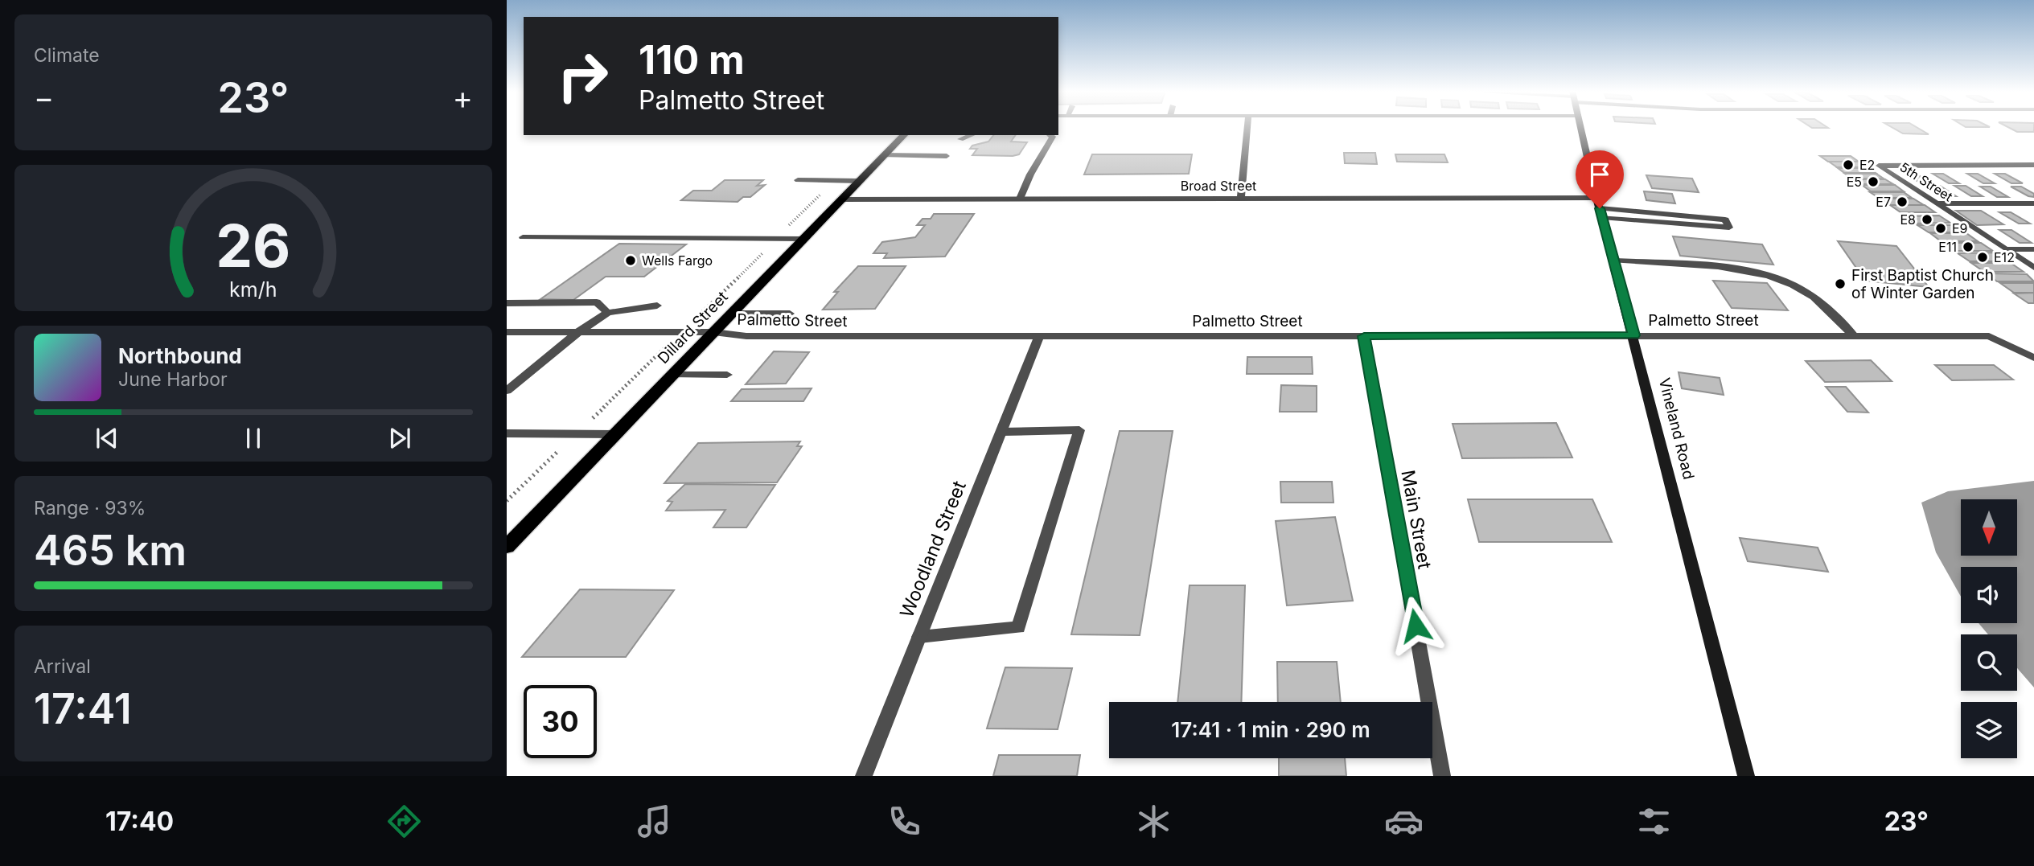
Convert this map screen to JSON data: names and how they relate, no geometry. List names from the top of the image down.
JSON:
{
  "streets": {
    "main road": ["Dillard Street", "Vineland Road"],
    "street": [
      "5th Street",
      "Broad Street",
      "Palmetto Street",
      "Main Street",
      "Woodland Street"
    ]
  },
  "crossings": [
    ["Broad Street", "Dillard Street"],
    ["Broad Street", "Vineland Road"],
    ["Palmetto Street", "Dillard Street"],
    ["Palmetto Street", "Vineland Road"],
    ["Palmetto Street", "Main Street"],
    ["Palmetto Street", "Woodland Street"]
  ],
  "places": [
    "E2",
    "E5",
    "E7",
    "E8",
    "E9",
    "E11",
    "E12",
    "Wells Fargo",
    "First Baptist Church of Winter Garden"
  ],
  "north": "bottom",
  "page": {
    "tile": [
      "Climate",
      ["Range · 93%", "465 km"],
      ["Arrival", "17:41"]
    ],
    "turn": ["110 m", "Palmetto Street"],
    "heat": ["−", "23°", "+"],
    "song": ["Northbound", "June Harbor"],
    "limit": "30",
    "trip": "17:41 · 1 min · 290 m",
    "tabs": ["17:40", "23°"],
    "gauge": ["26", "km/h"]
  }
}
